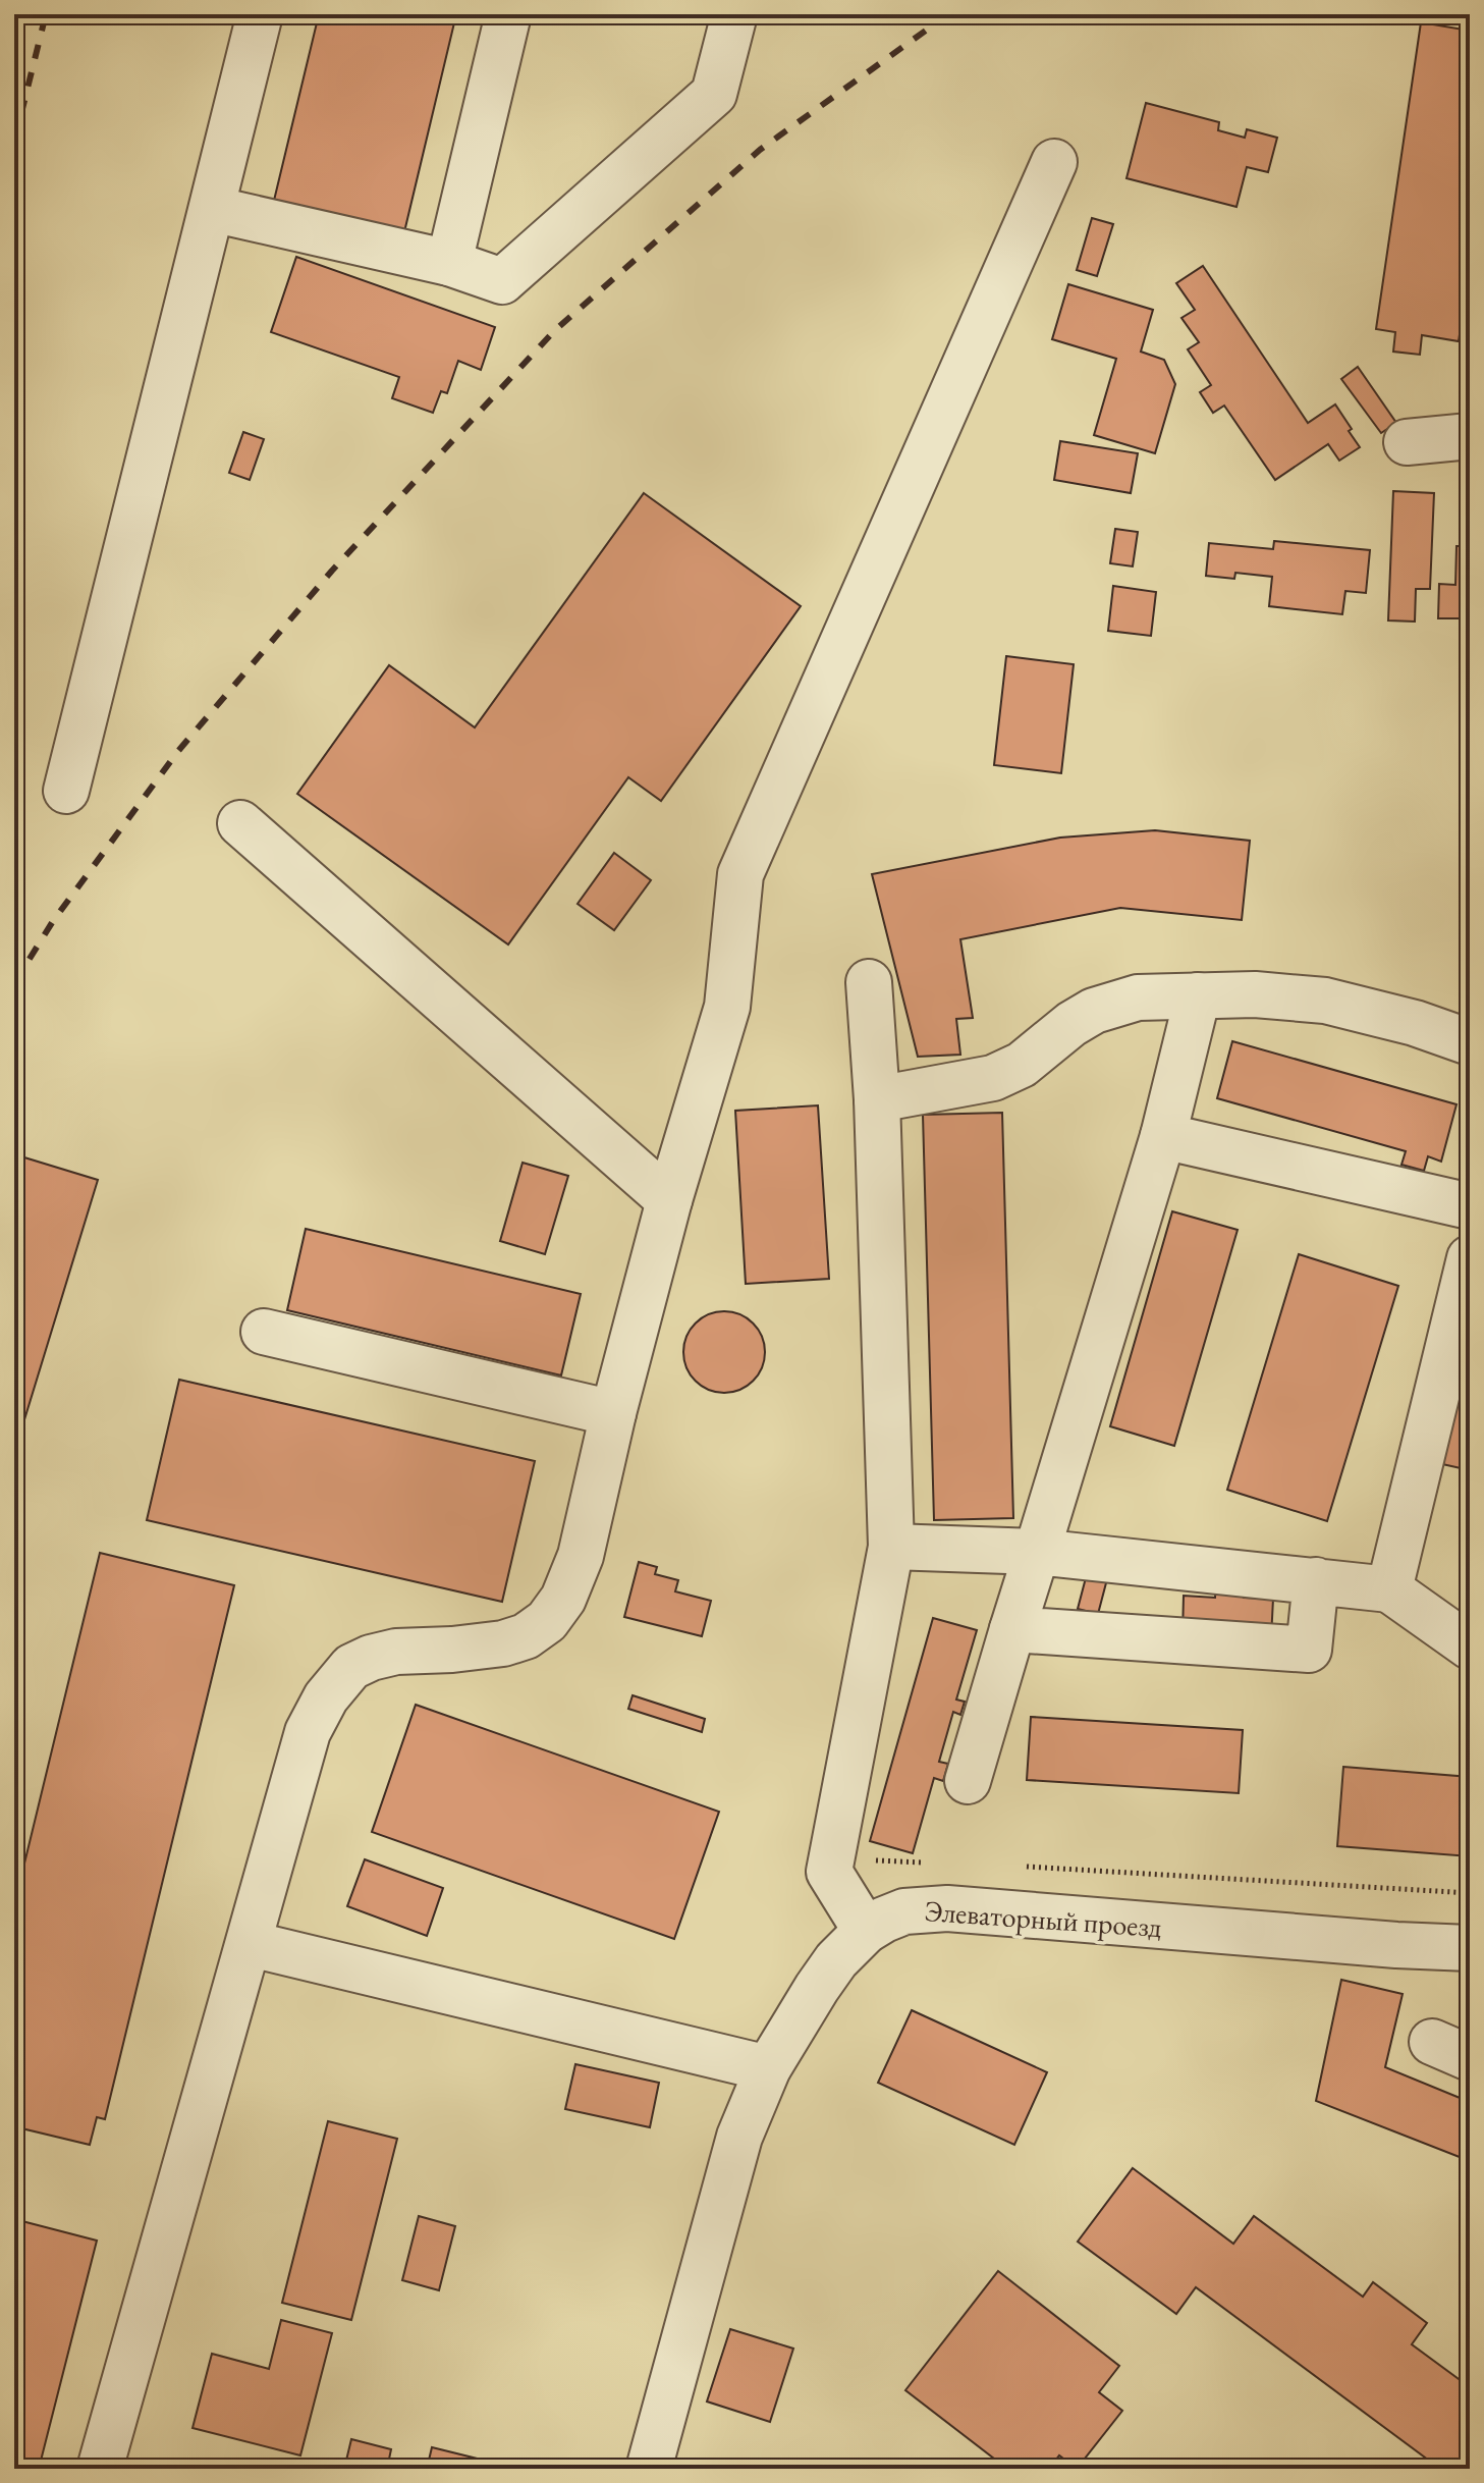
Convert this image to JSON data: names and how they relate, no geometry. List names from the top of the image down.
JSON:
{
  "streets": {
    "street": ["Элеваторный проезд"]
  }
}
